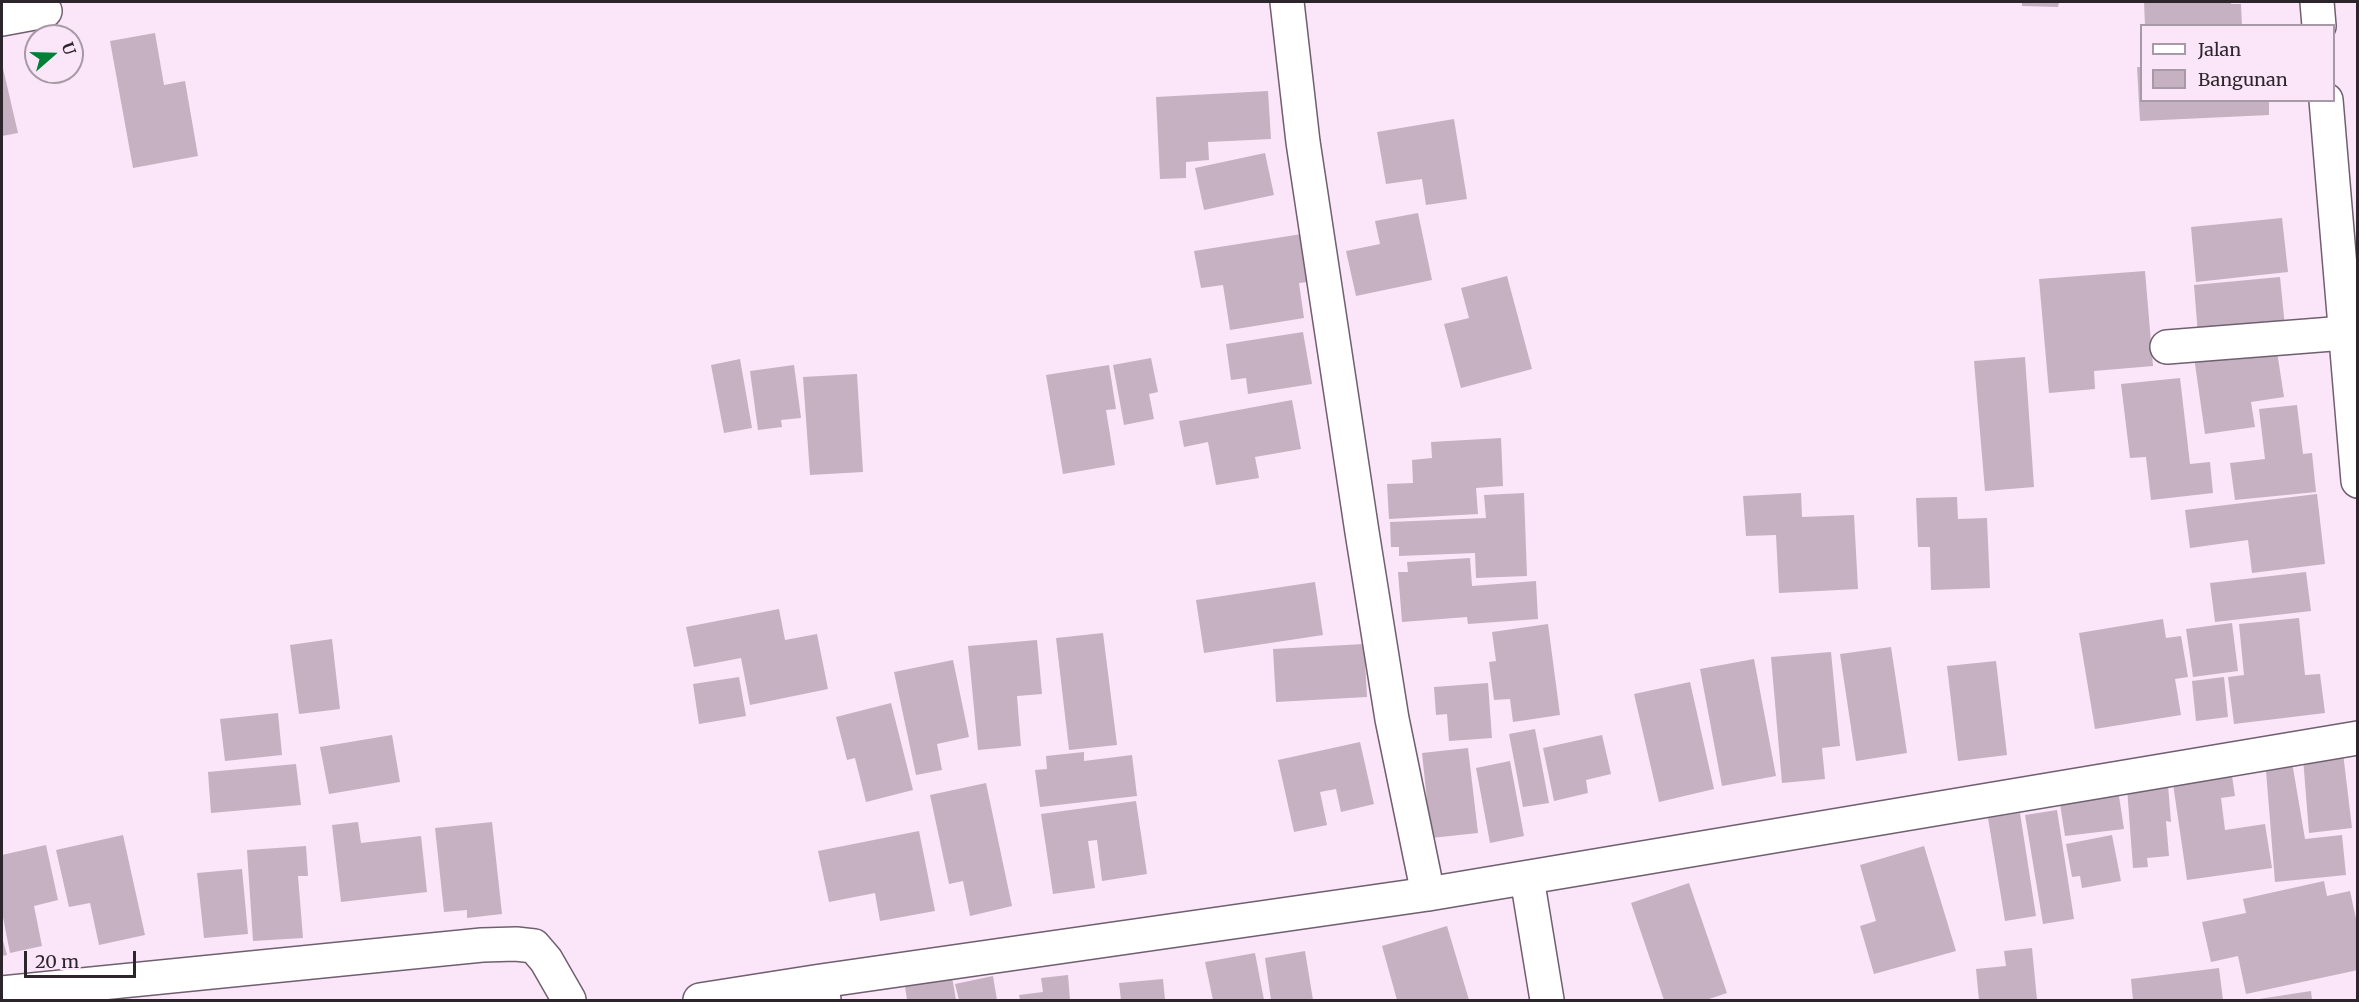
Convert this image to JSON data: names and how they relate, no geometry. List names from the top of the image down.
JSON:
{
  "legend": ["Jalan", "Bangunan"],
  "scale_bar": "20 m",
  "north": "right"
}
